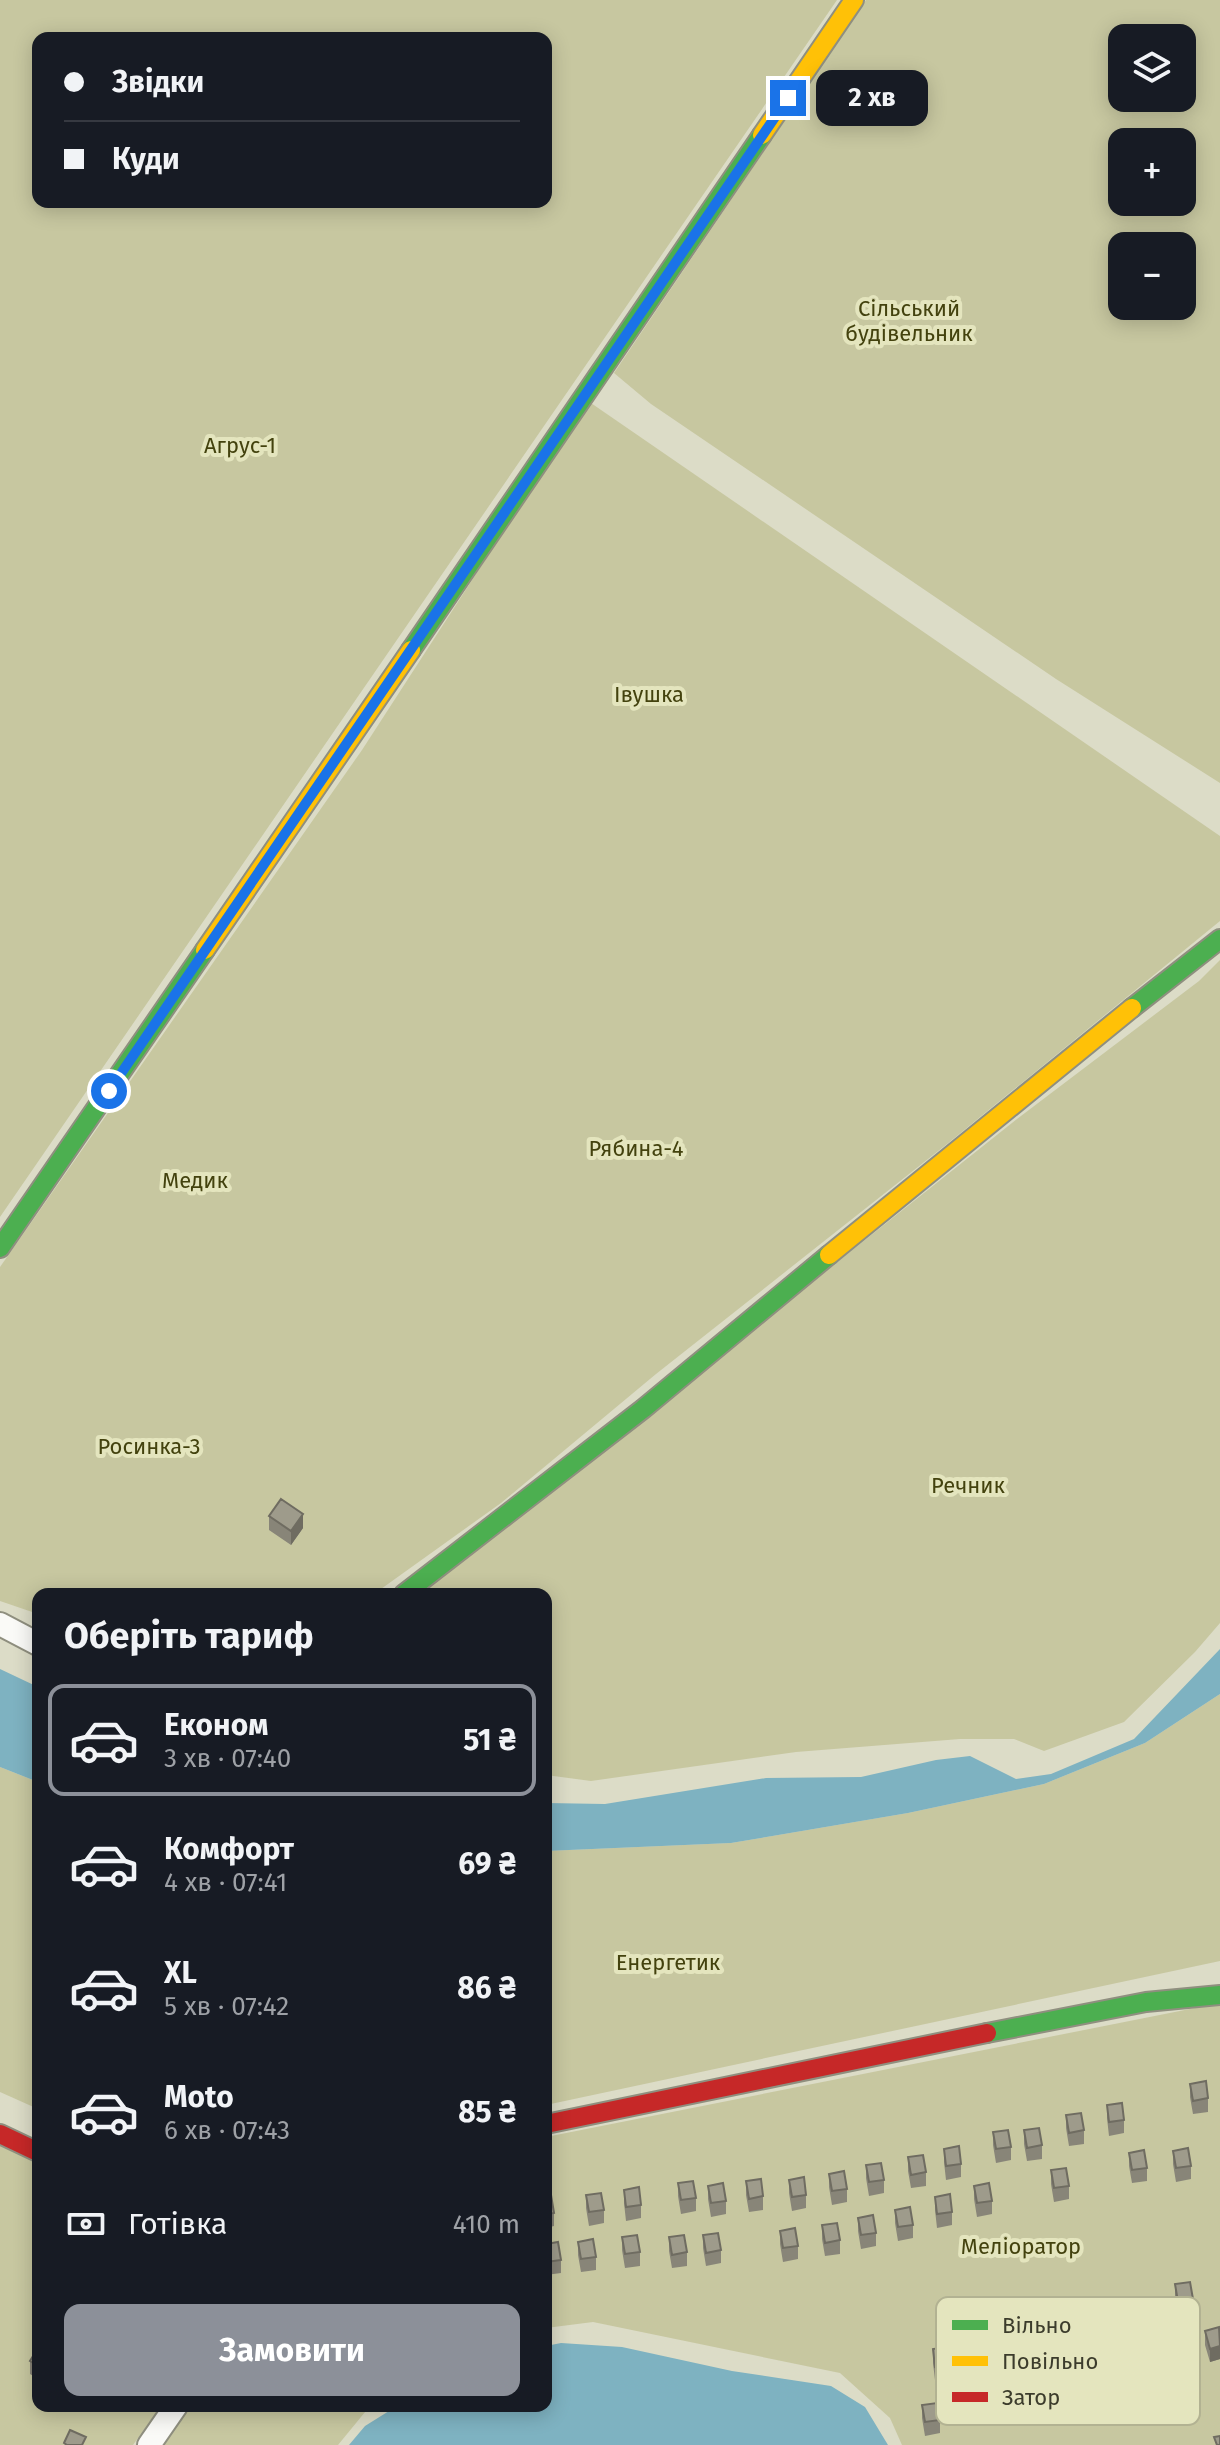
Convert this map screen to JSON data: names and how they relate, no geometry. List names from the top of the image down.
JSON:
{
  "parks": [
    "Сільський будівельник",
    "Агрус-1",
    "Івушка",
    "Рябина-4",
    "Медик",
    "Росинка-3",
    "Речник",
    "Енергетик",
    "Меліоратор"
  ],
  "legend": ["Вільно", "Повільно", "Затор"],
  "page": {
    "map_buttons": ["+", "−"],
    "banner": ["Звідки", "Куди"],
    "bubble": "2 хв",
    "heading": "Оберіть тариф",
    "list": [
      {
        "name": "Економ",
        "note": "3 хв · 07:40",
        "value": "51 ₴"
      },
      {
        "name": "Комфорт",
        "note": "4 хв · 07:41",
        "value": "69 ₴"
      },
      {
        "name": "XL",
        "note": "5 хв · 07:42",
        "value": "86 ₴"
      },
      {
        "name": "Moto",
        "note": "6 хв · 07:43",
        "value": "85 ₴"
      }
    ],
    "pay": ["Готівка", "410 m"],
    "buttons": "Замовити"
  }
}
